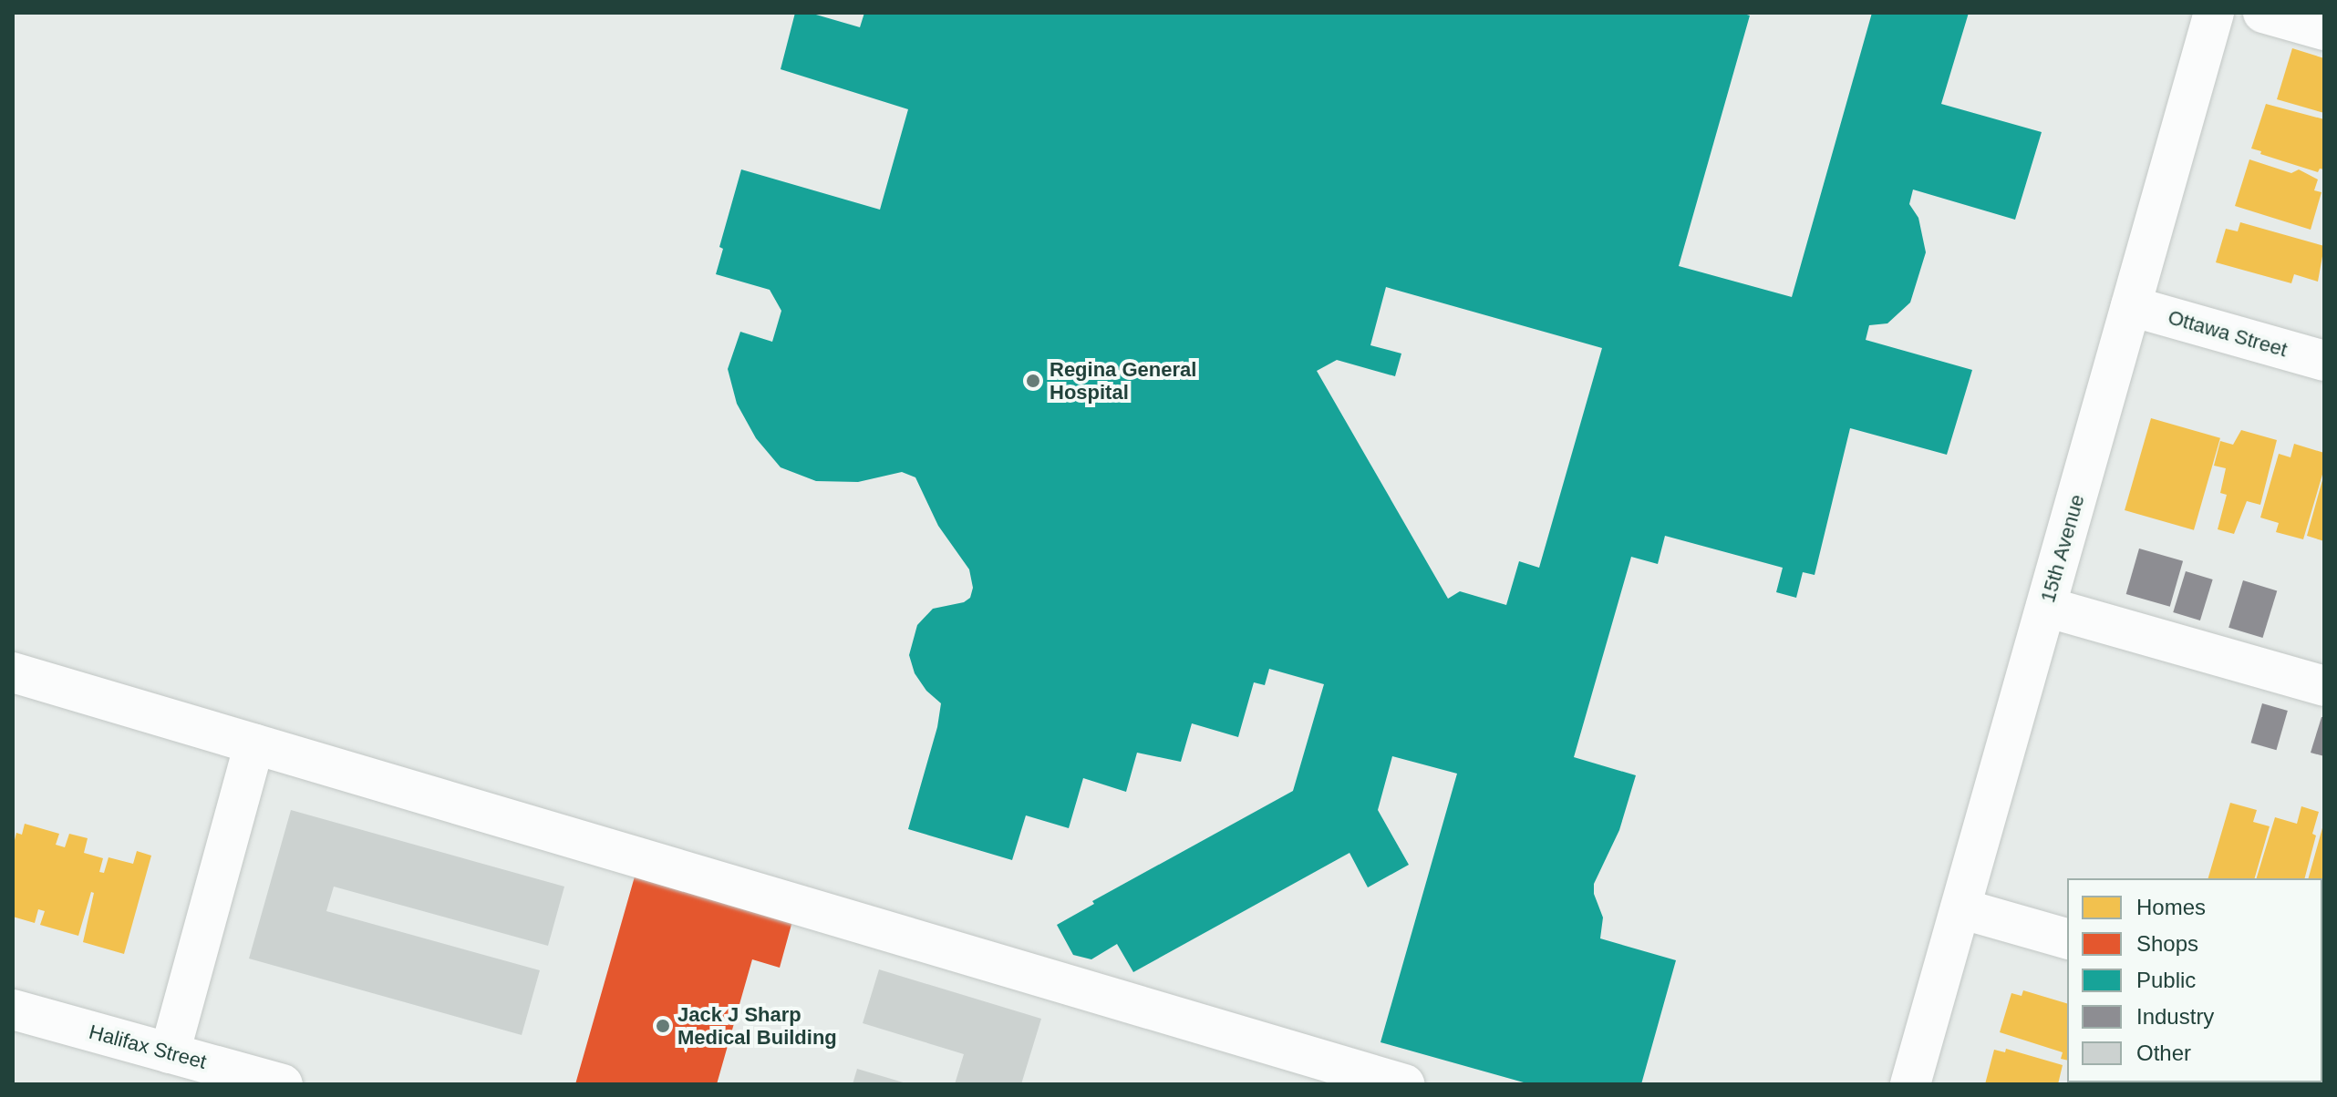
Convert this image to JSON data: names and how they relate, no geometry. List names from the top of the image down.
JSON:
{
  "streets": {
    "street": ["Ottawa Street", "15th Avenue", "Halifax Street"]
  },
  "crossings": [
    ["Ottawa Street", "15th Avenue"]
  ],
  "places": ["Regina General Hospital", "Jack J Sharp Medical Building"],
  "legend": [
    "Homes",
    "Shops",
    "Public",
    "Industry",
    "Other"
  ]
}
